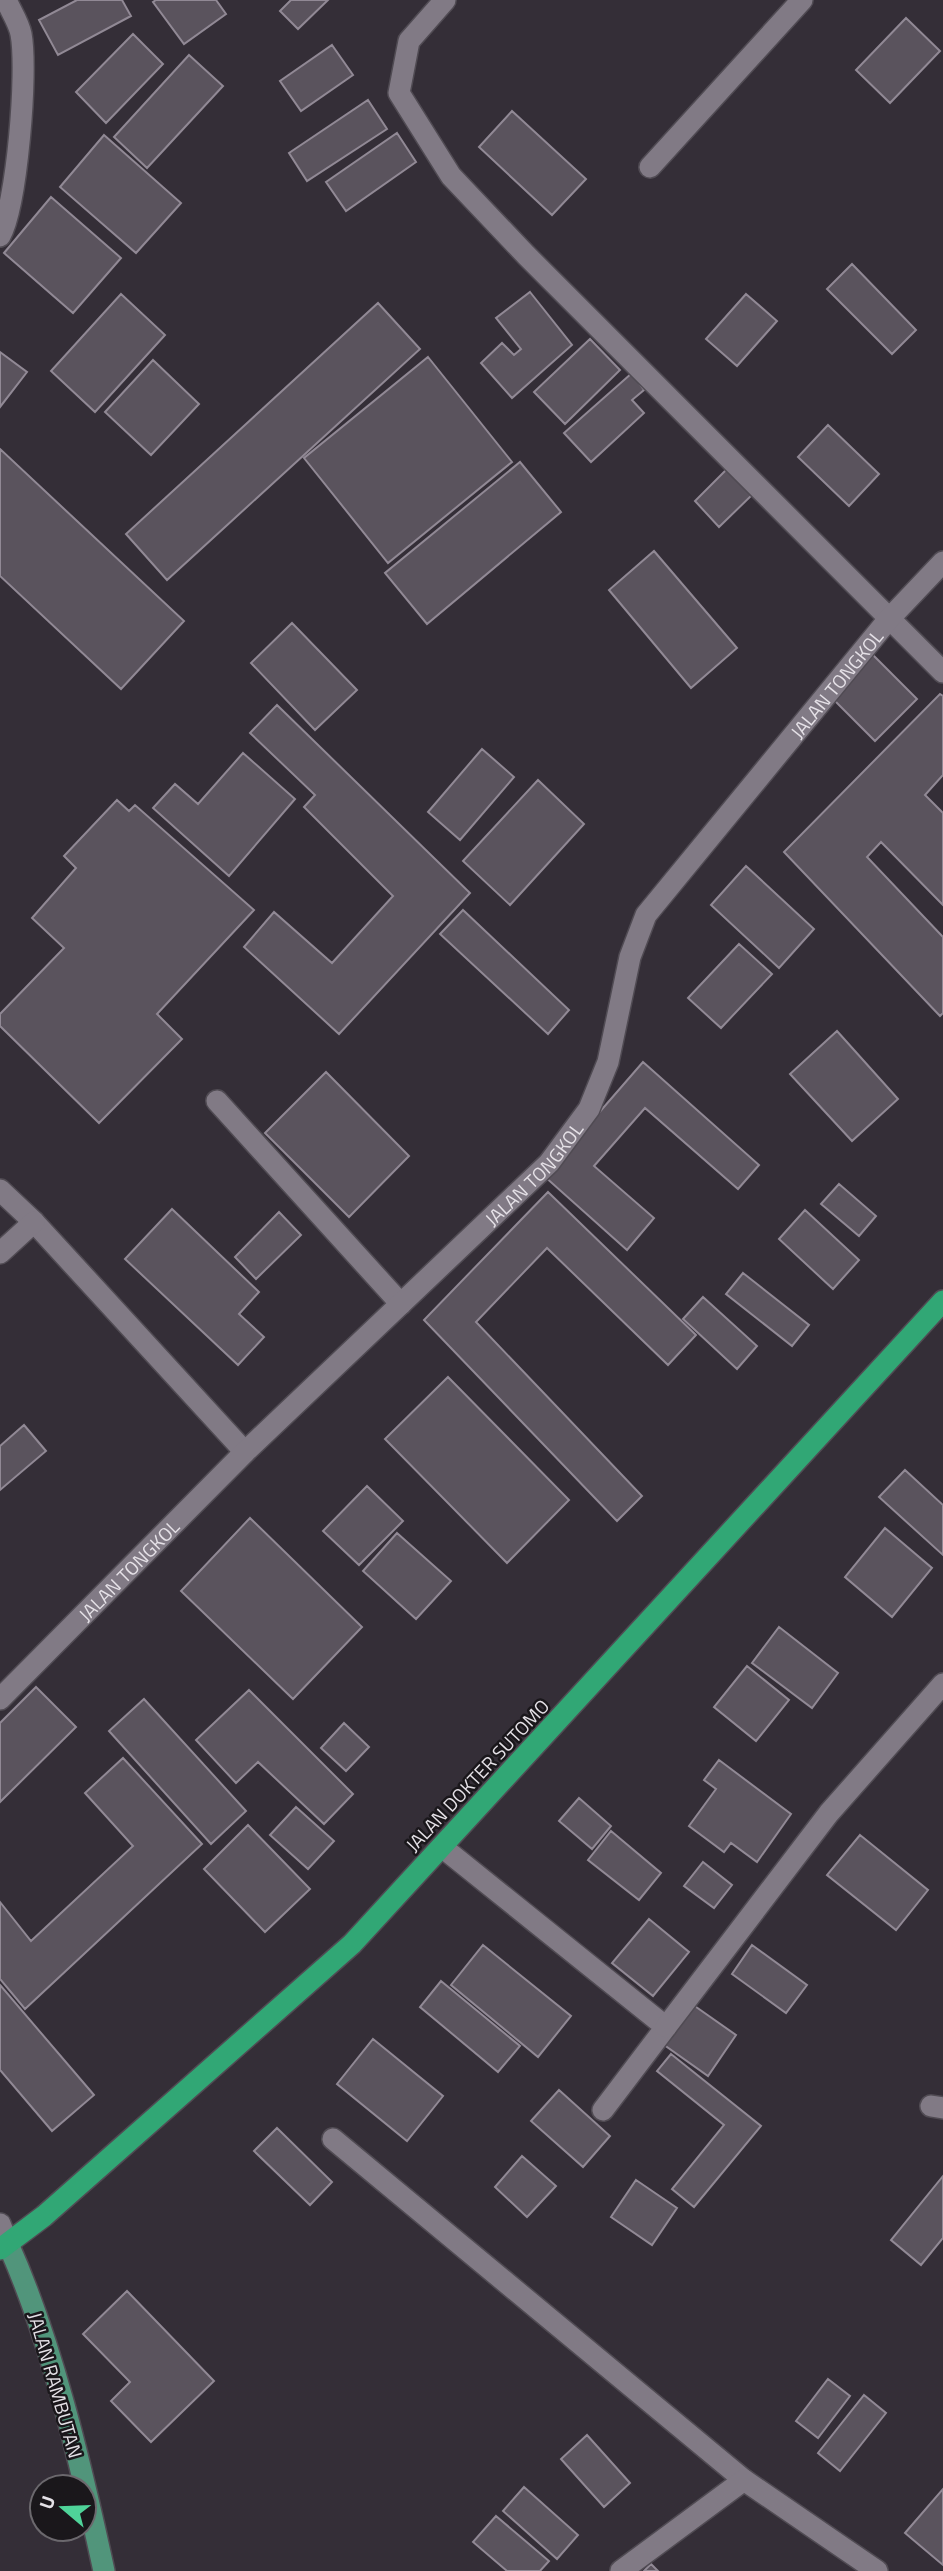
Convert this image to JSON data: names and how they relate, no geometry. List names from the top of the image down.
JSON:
{
  "streets": {
    "highway": ["JALAN DOKTER SUTOMO"],
    "main road": ["JALAN RAMBUTAN"],
    "street": ["JALAN TONGKOL"]
  },
  "crossings": [
    ["JALAN DOKTER SUTOMO", "JALAN RAMBUTAN"]
  ],
  "north": "left"
}
